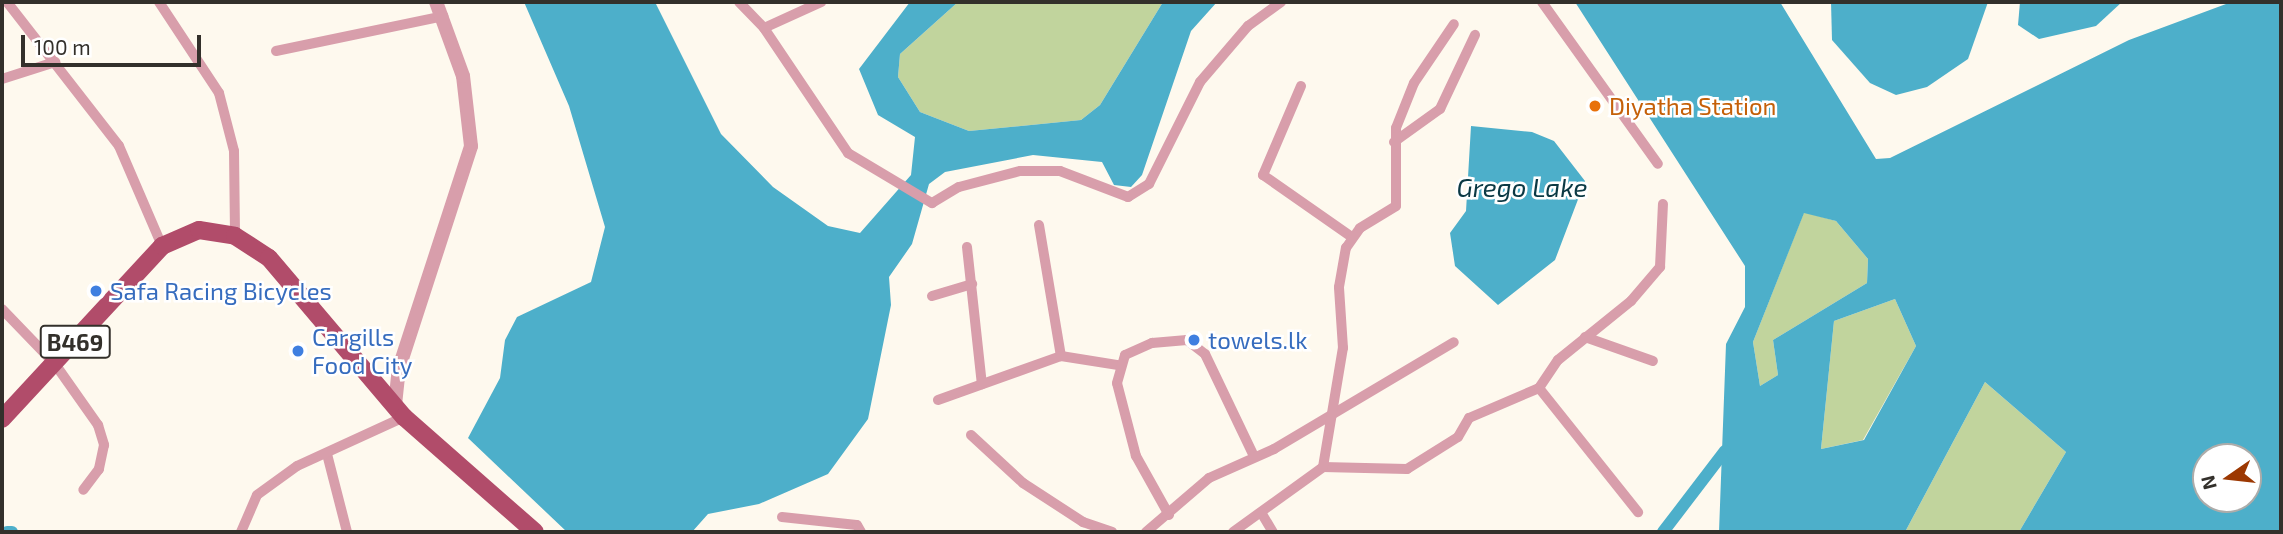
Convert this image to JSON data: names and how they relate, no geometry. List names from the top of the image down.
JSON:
{
  "streets": {
    "main road": ["B469"]
  },
  "water": ["Grego Lake"],
  "places": [
    "Diyatha Station",
    "Safa Racing Bicycles",
    "towels.lk",
    "Cargills Food City"
  ],
  "scale_bar": "100 m",
  "north": "left"
}
